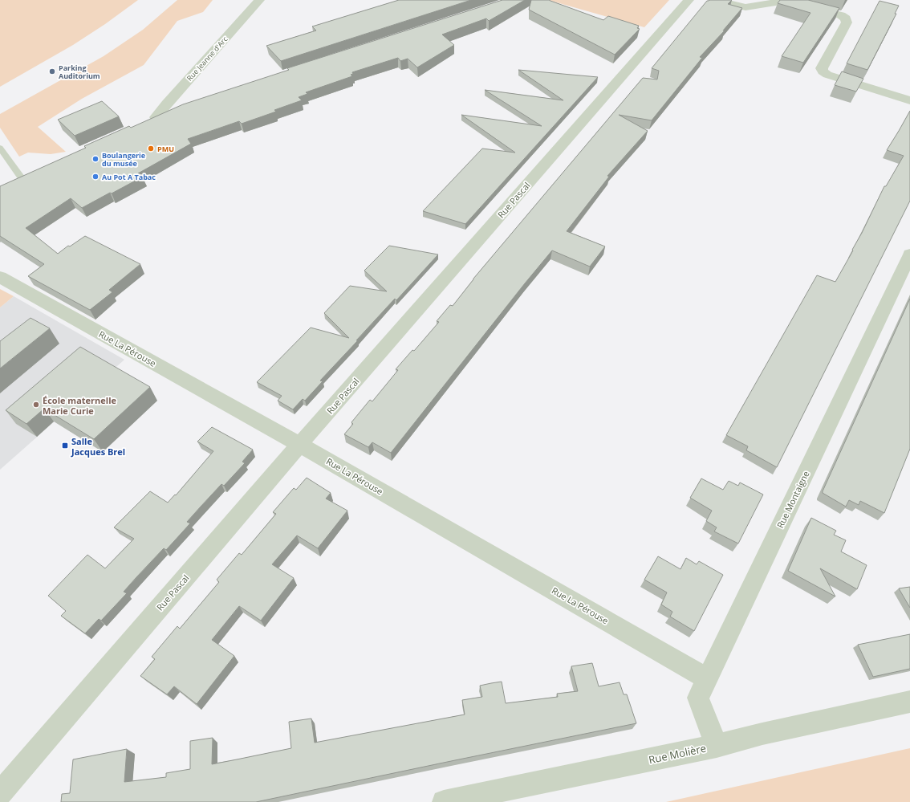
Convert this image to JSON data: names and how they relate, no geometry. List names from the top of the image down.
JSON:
{
  "streets": {
    "street": [
      "Rue Jeanne d'Arc",
      "Rue Pascal",
      "Rue La Pérouse",
      "Rue Montaigne",
      "Rue Molière"
    ]
  },
  "crossings": [
    ["Rue Pascal", "Rue La Pérouse"],
    ["Rue La Pérouse", "Rue Montaigne"],
    ["Rue Montaigne", "Rue Molière"]
  ],
  "places": {
    "other": [
      "Parking Auditorium",
      "PMU",
      "Boulangerie du musée",
      "Au Pot A Tabac",
      "École maternelle Marie Curie"
    ],
    "transit": ["Salle Jacques Brel"]
  }
}
